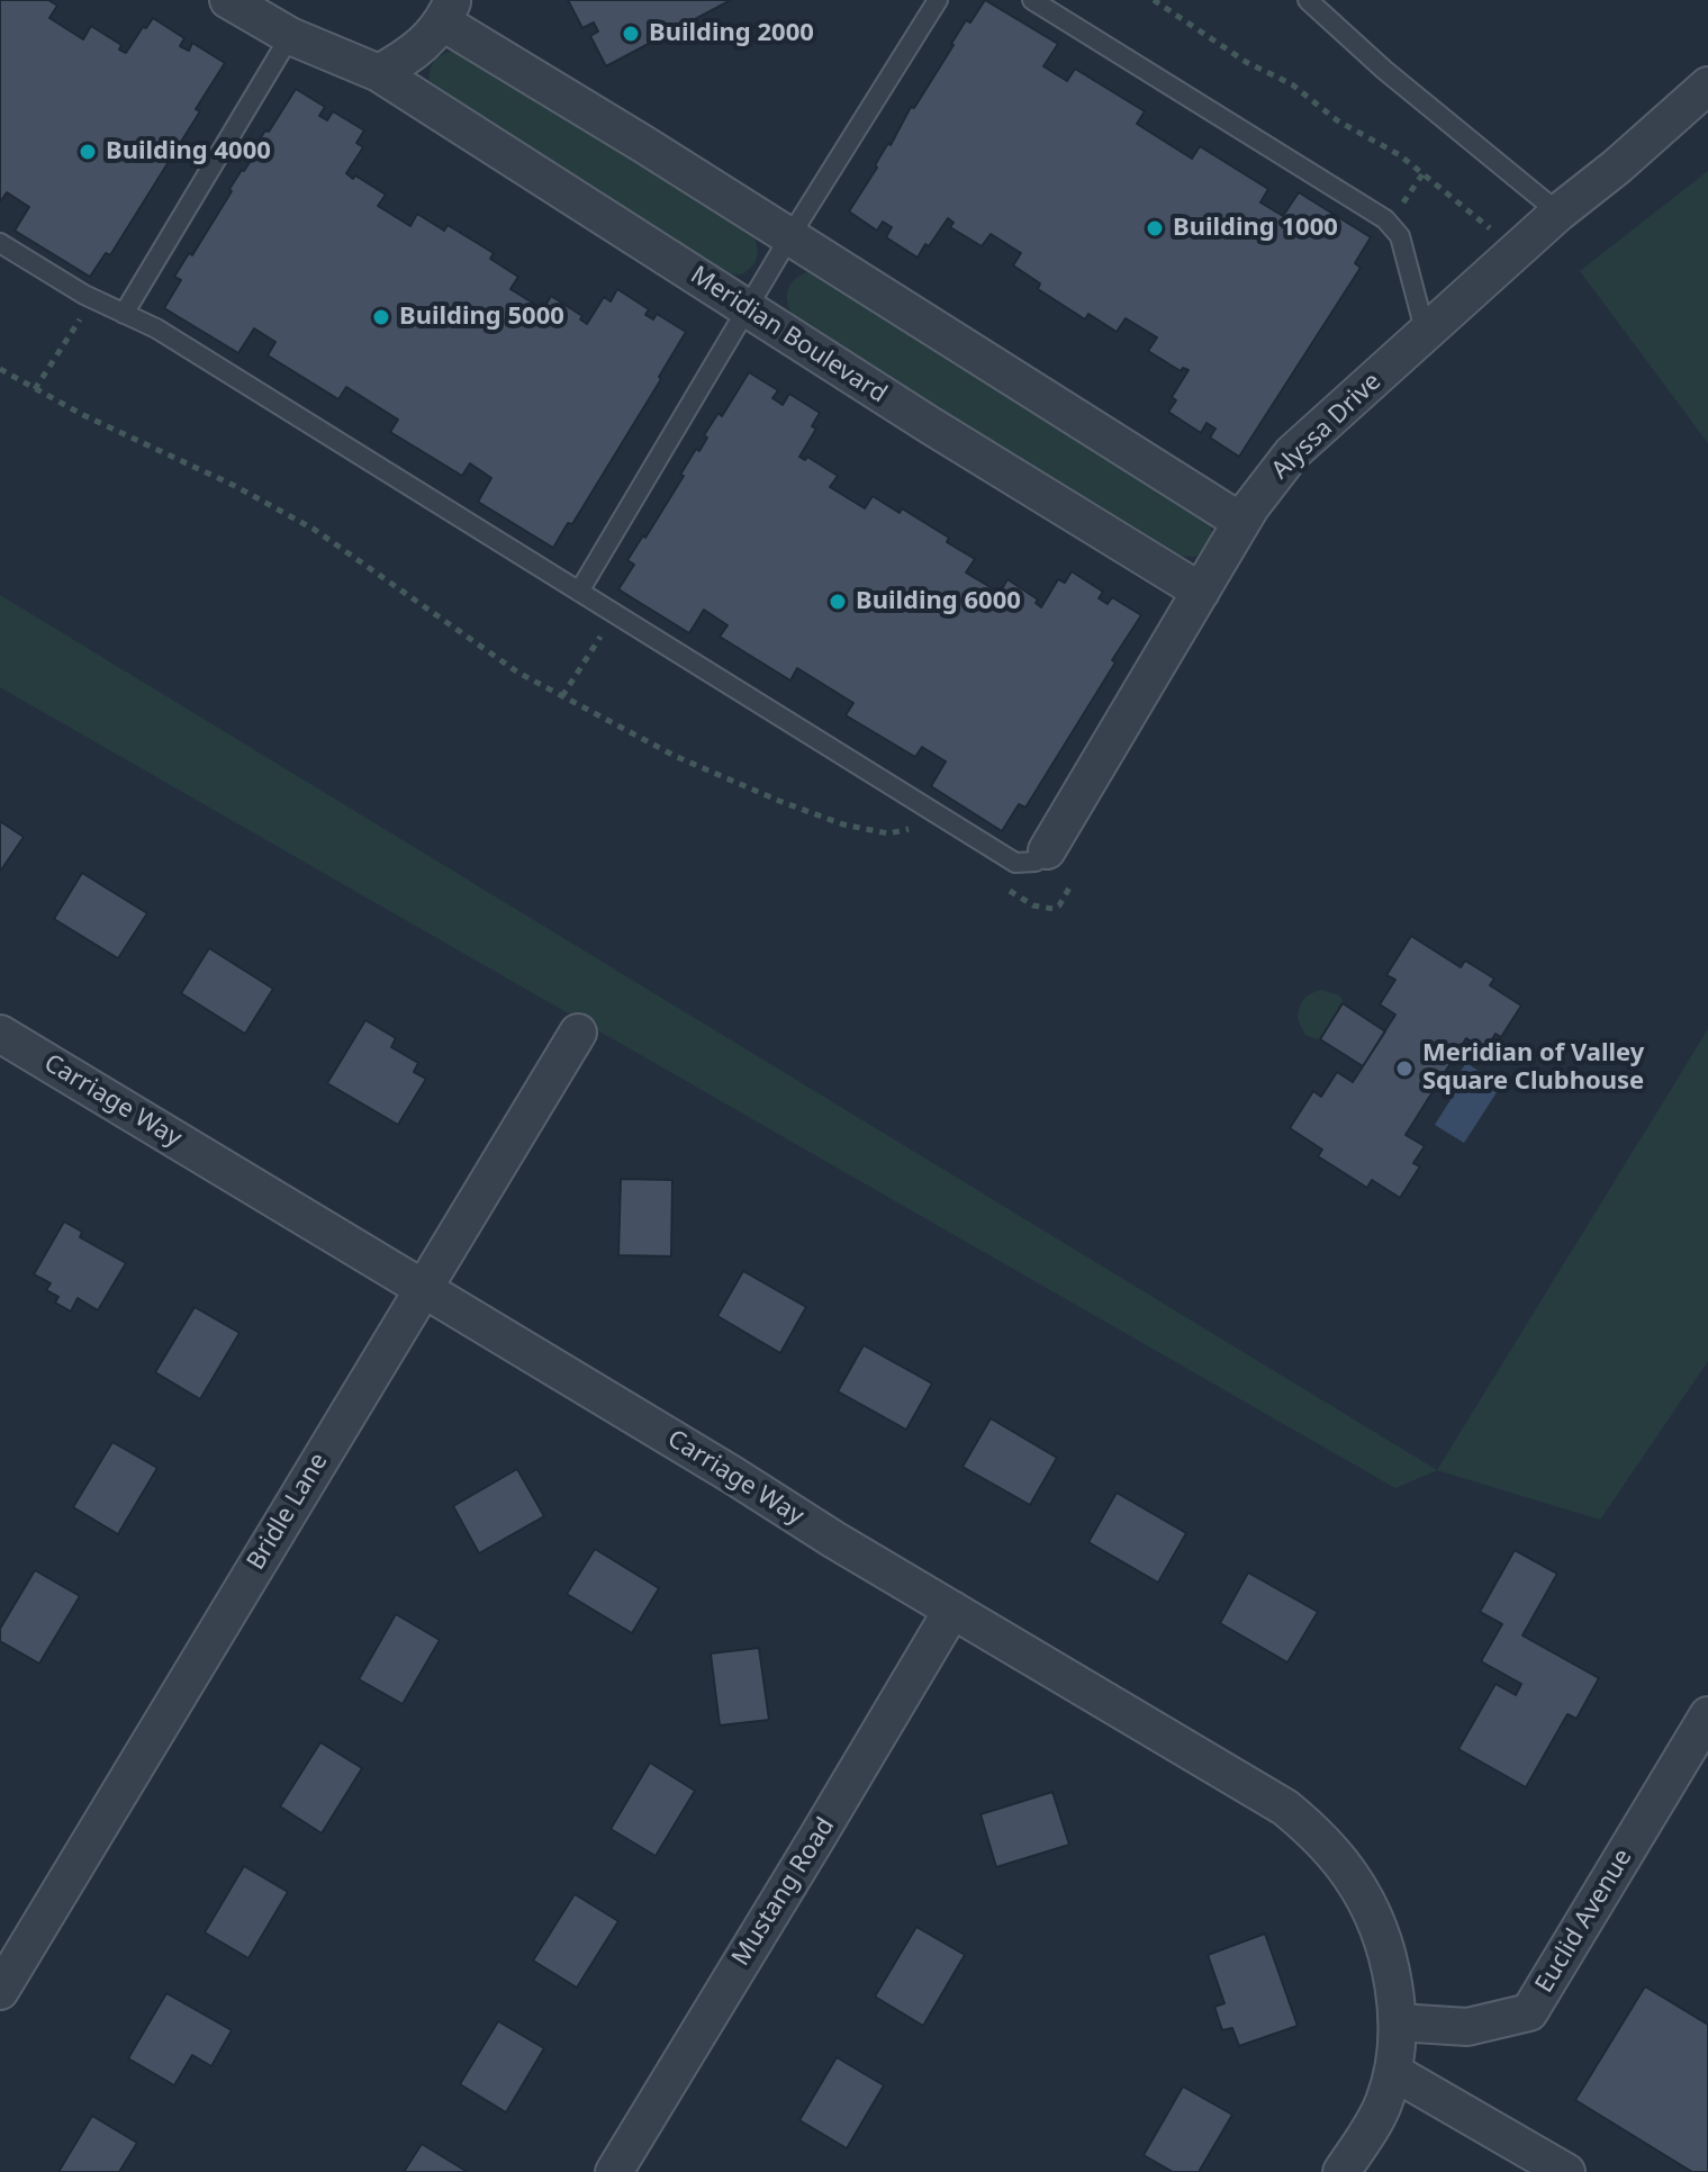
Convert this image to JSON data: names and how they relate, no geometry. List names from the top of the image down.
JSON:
{
  "streets": {
    "street": [
      "Meridian Boulevard",
      "Alyssa Drive",
      "Carriage Way",
      "Bridle Lane",
      "Mustang Road",
      "Euclid Avenue"
    ]
  },
  "crossings": [
    ["Meridian Boulevard", "Alyssa Drive"],
    ["Carriage Way", "Bridle Lane"],
    ["Carriage Way", "Mustang Road"],
    ["Carriage Way", "Euclid Avenue"]
  ],
  "places": [
    "Building 2000",
    "Building 4000",
    "Building 1000",
    "Building 5000",
    "Building 6000",
    "Meridian of Valley Square Clubhouse"
  ]
}
